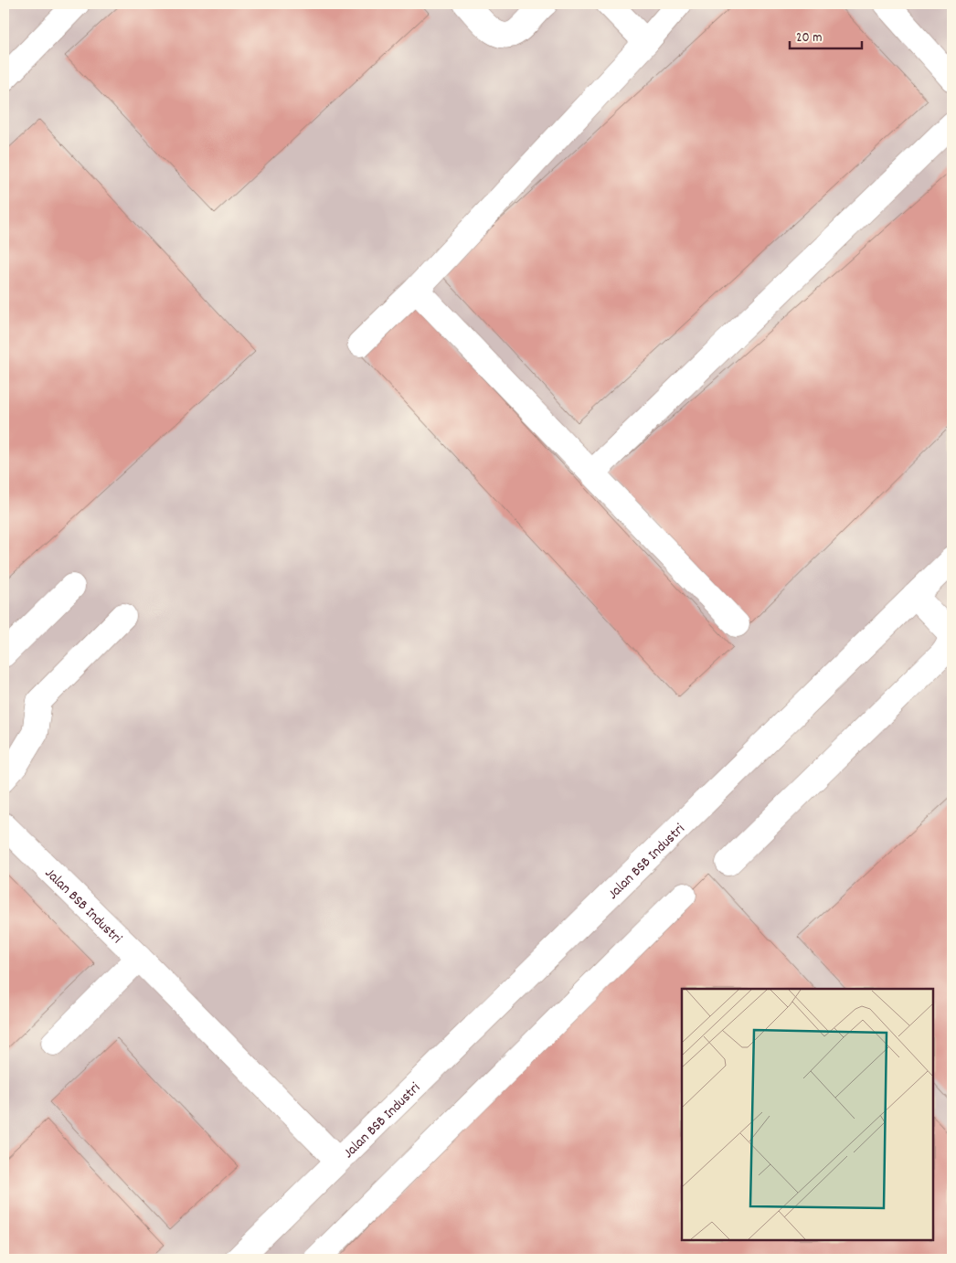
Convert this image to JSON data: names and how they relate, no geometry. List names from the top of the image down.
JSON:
{
  "streets": {
    "lane": ["Jalan BSB Industri"]
  },
  "scale_bar": "20 m"
}
